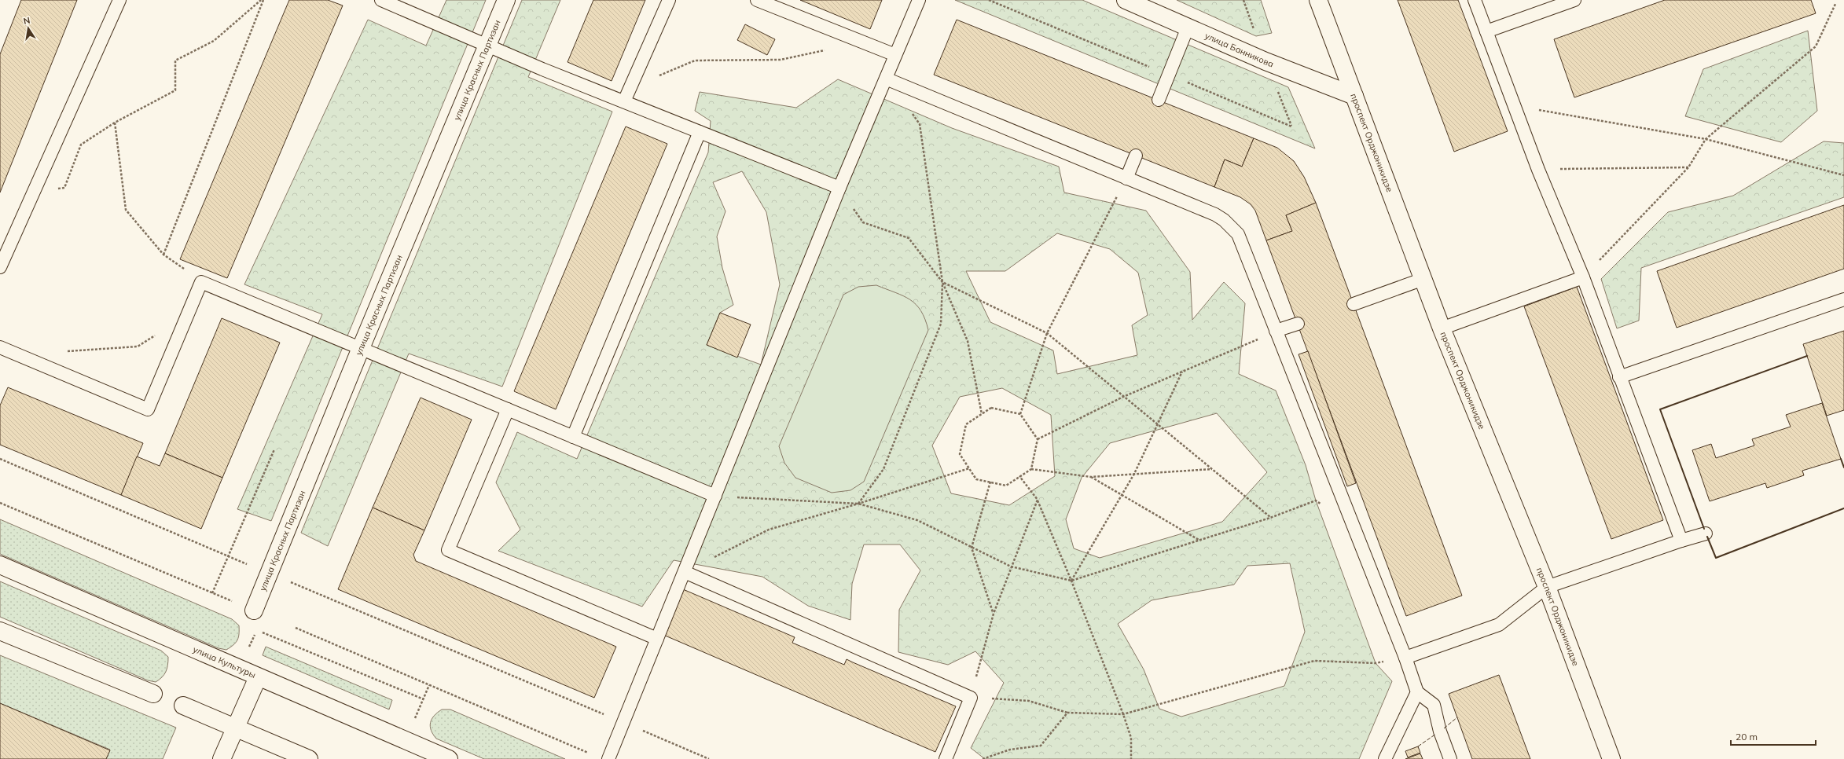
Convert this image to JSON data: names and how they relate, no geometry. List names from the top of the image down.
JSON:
{
  "streets": {
    "street": [
      "улица Банникова",
      "улица Красных Партизан",
      "проспект Орджоникидзе",
      "улица Культуры"
    ]
  },
  "crossings": [
    ["улица Банникова", "проспект Орджоникидзе"]
  ],
  "scale_bar": "20 m",
  "north": "top"
}
